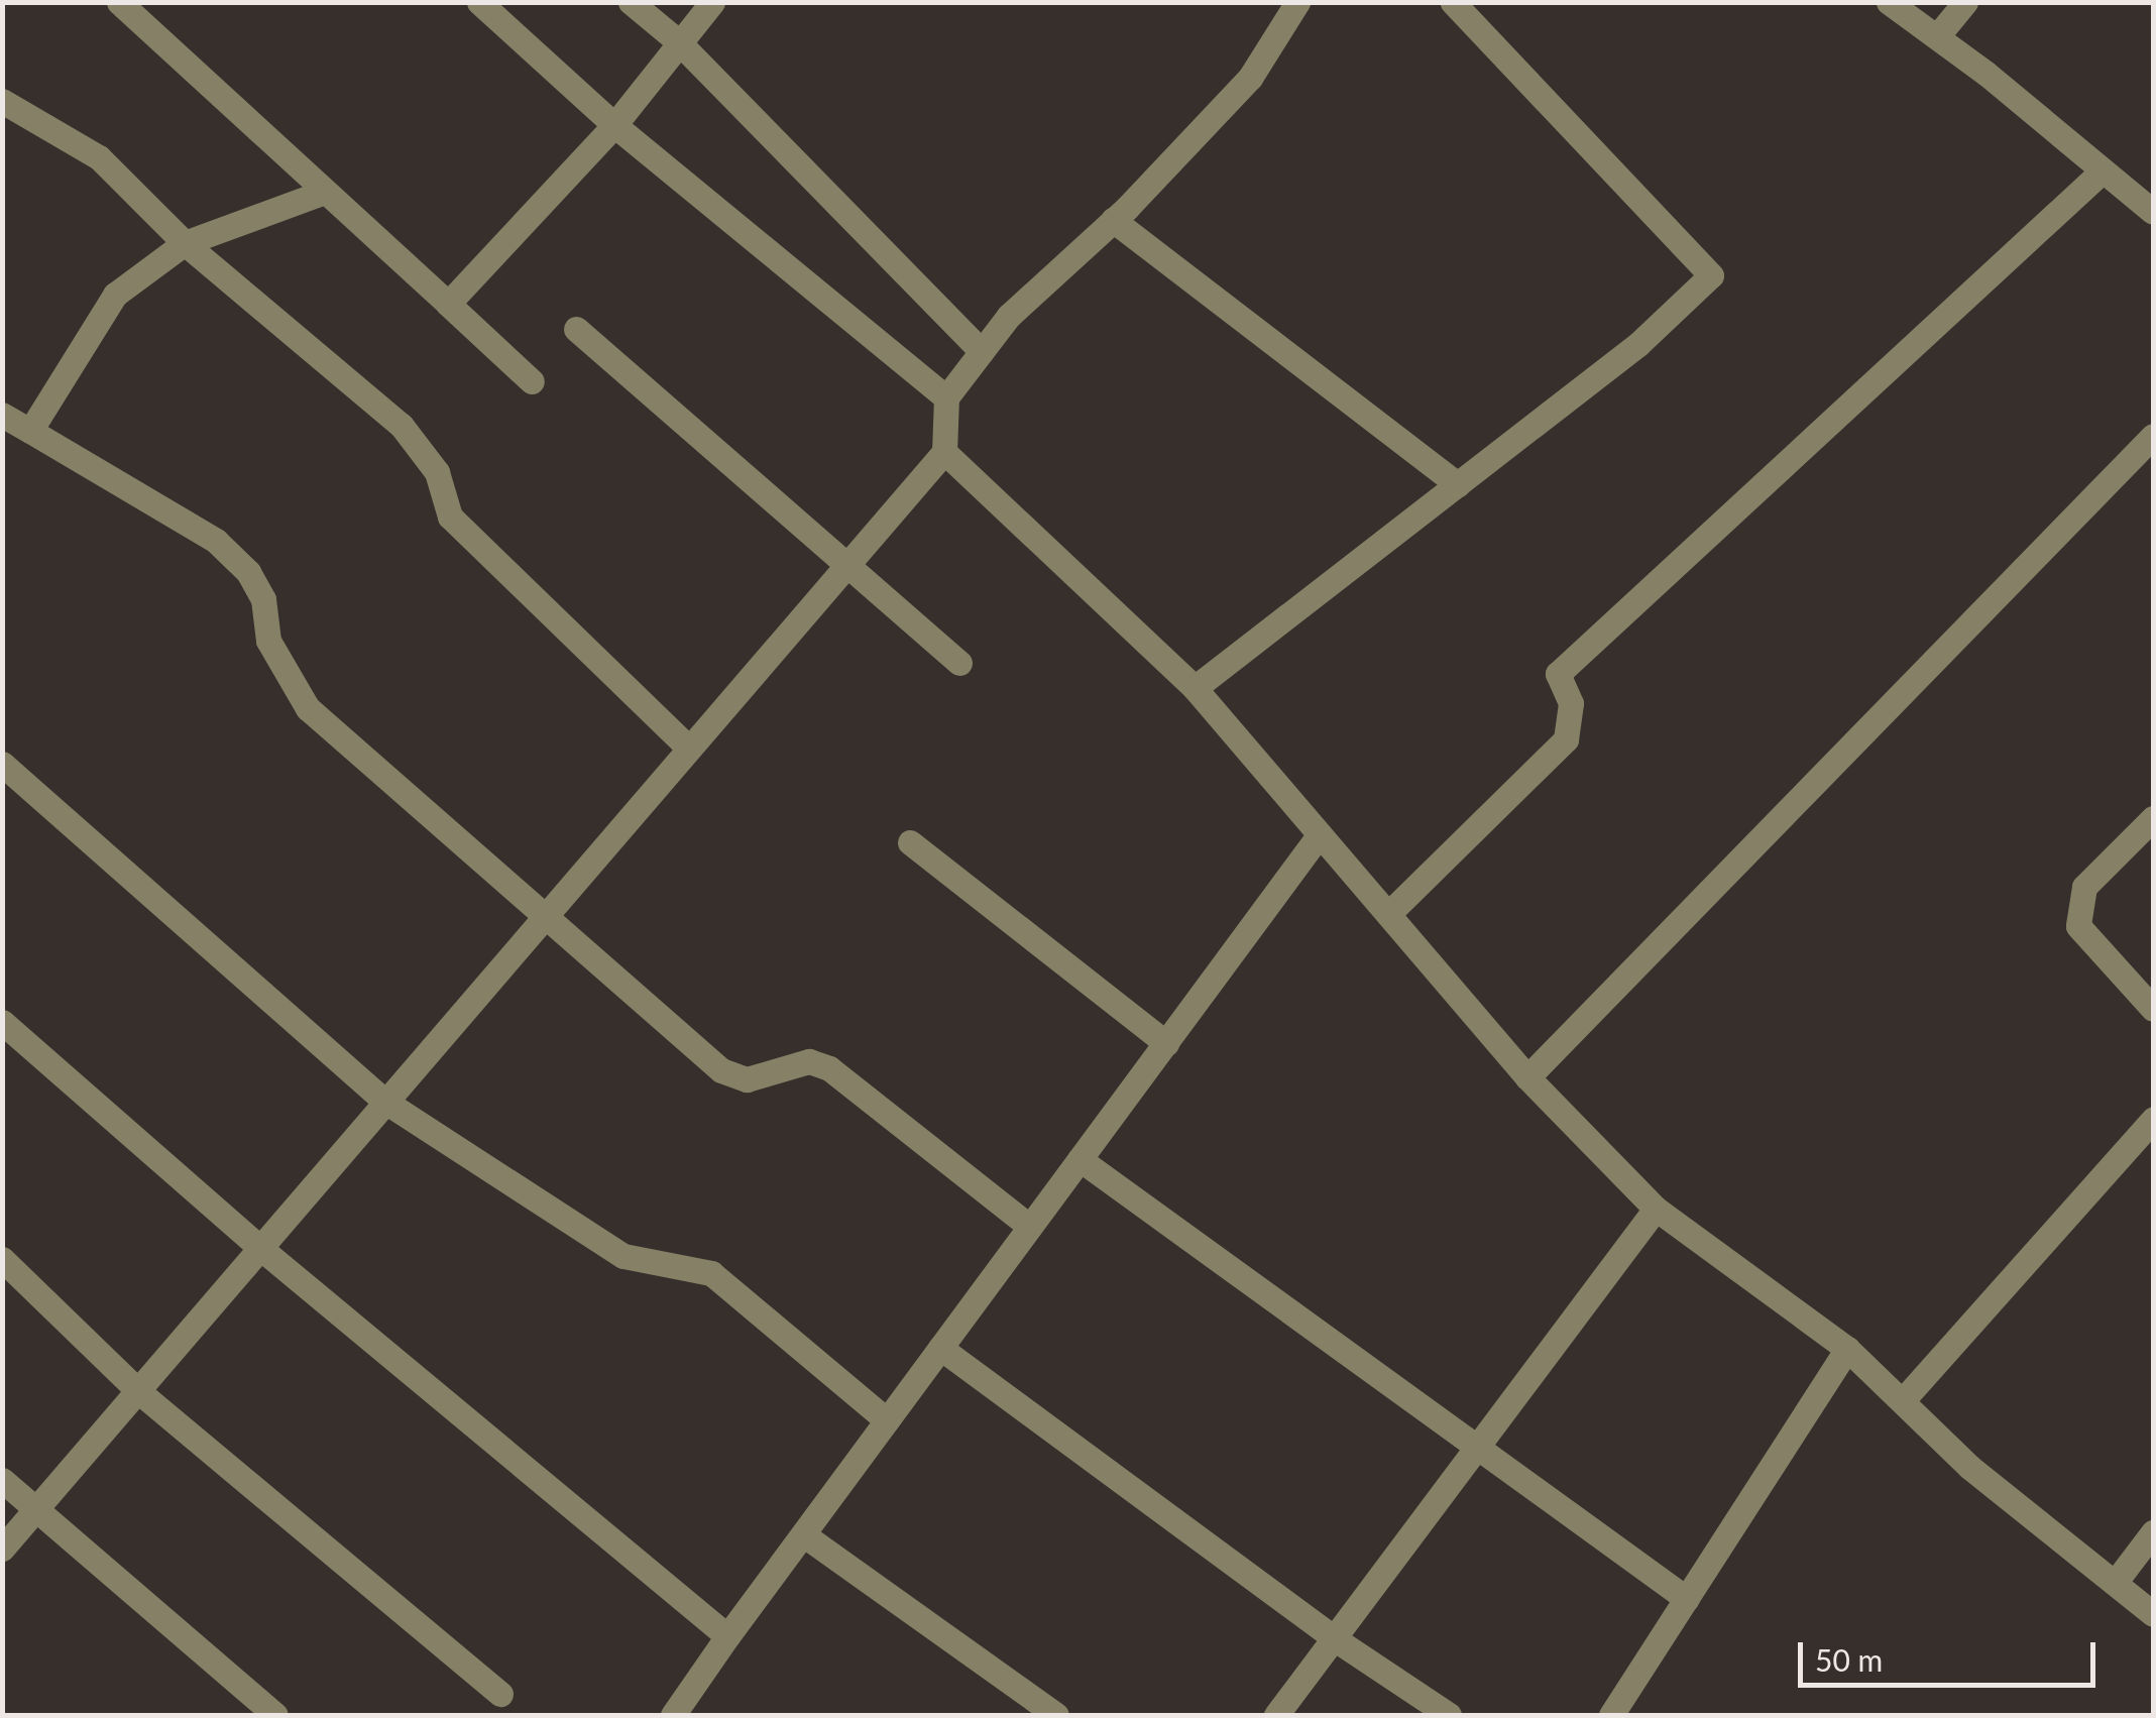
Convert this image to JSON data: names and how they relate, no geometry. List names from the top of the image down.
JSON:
{
  "scale_bar": "50 m"
}
